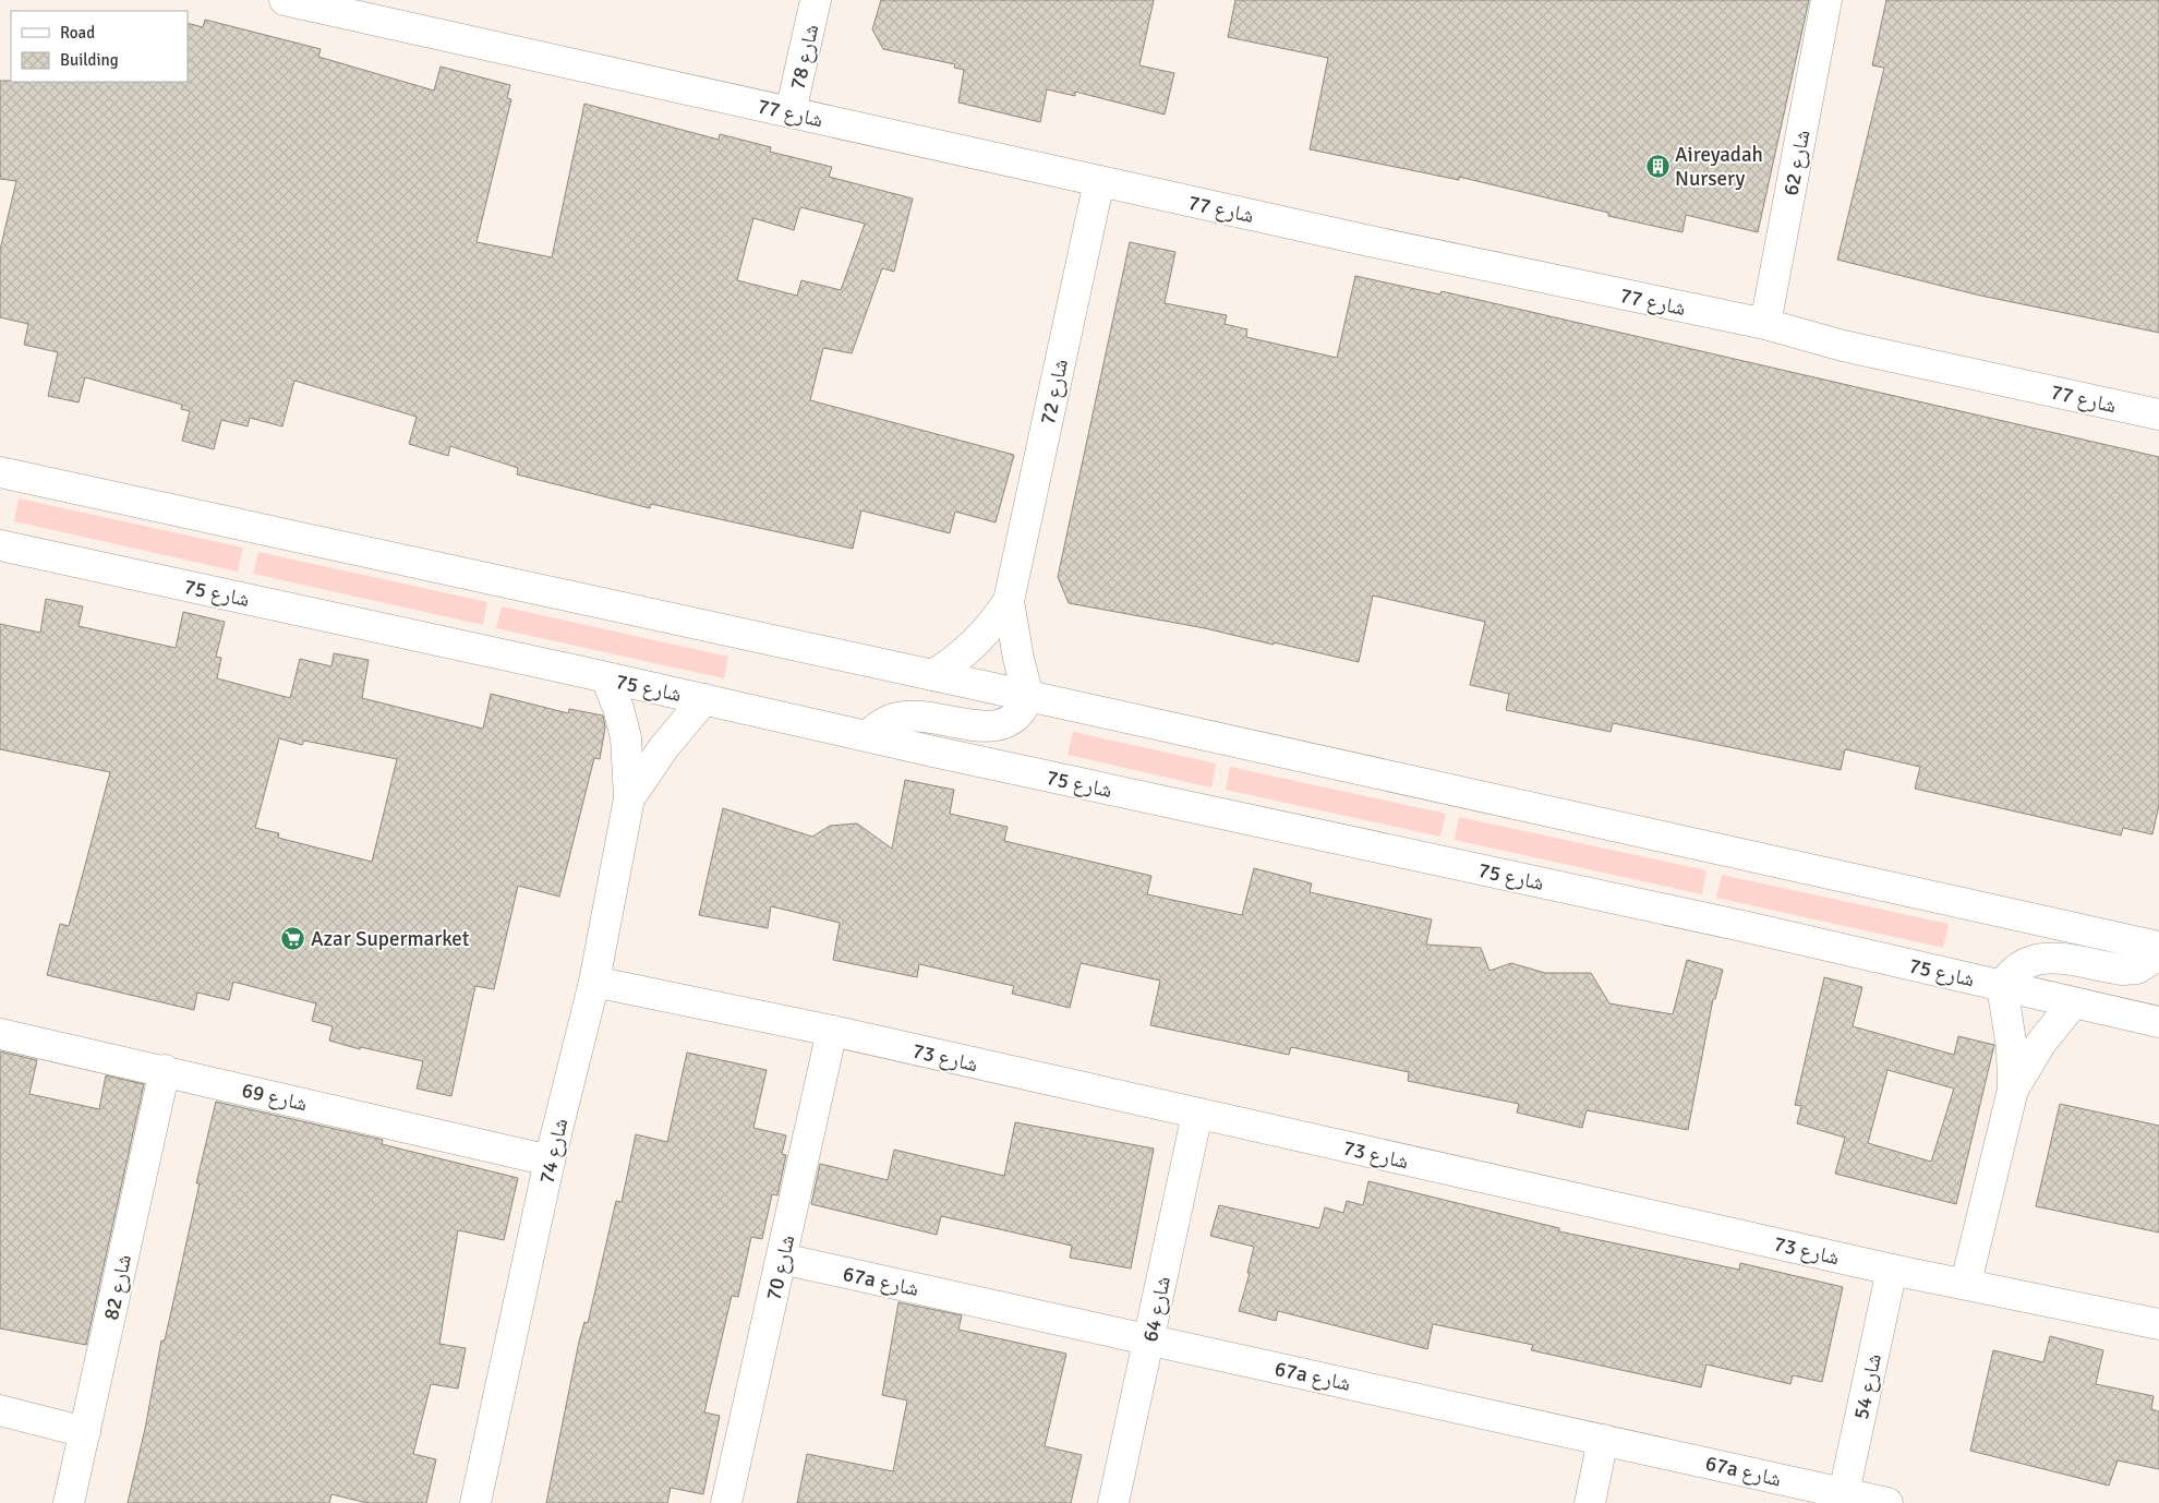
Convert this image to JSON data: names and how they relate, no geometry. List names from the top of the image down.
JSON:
{
  "streets": {
    "street": [
      "شارع 78",
      "شارع 77",
      "شارع 62",
      "شارع 72",
      "شارع 75",
      "شارع 73",
      "شارع 69",
      "شارع 74",
      "شارع 70",
      "67a شارع",
      "شارع 82",
      "شارع 64",
      "شارع 54"
    ]
  },
  "crossings": [
    ["شارع 78", "شارع 77"],
    ["شارع 77", "شارع 62"],
    ["شارع 77", "شارع 72"],
    ["شارع 75", "شارع 74"],
    ["شارع 73", "شارع 74"],
    ["شارع 73", "شارع 70"],
    ["شارع 73", "شارع 64"],
    ["شارع 73", "شارع 54"],
    ["شارع 69", "شارع 74"],
    ["شارع 69", "شارع 82"],
    ["شارع 70", "67a شارع"],
    ["67a شارع", "شارع 64"],
    ["67a شارع", "شارع 54"]
  ],
  "places": {
    "building": ["Aireyadah Nursery"],
    "supermarket": ["Azar Supermarket"]
  },
  "legend": ["Road", "Building"]
}
